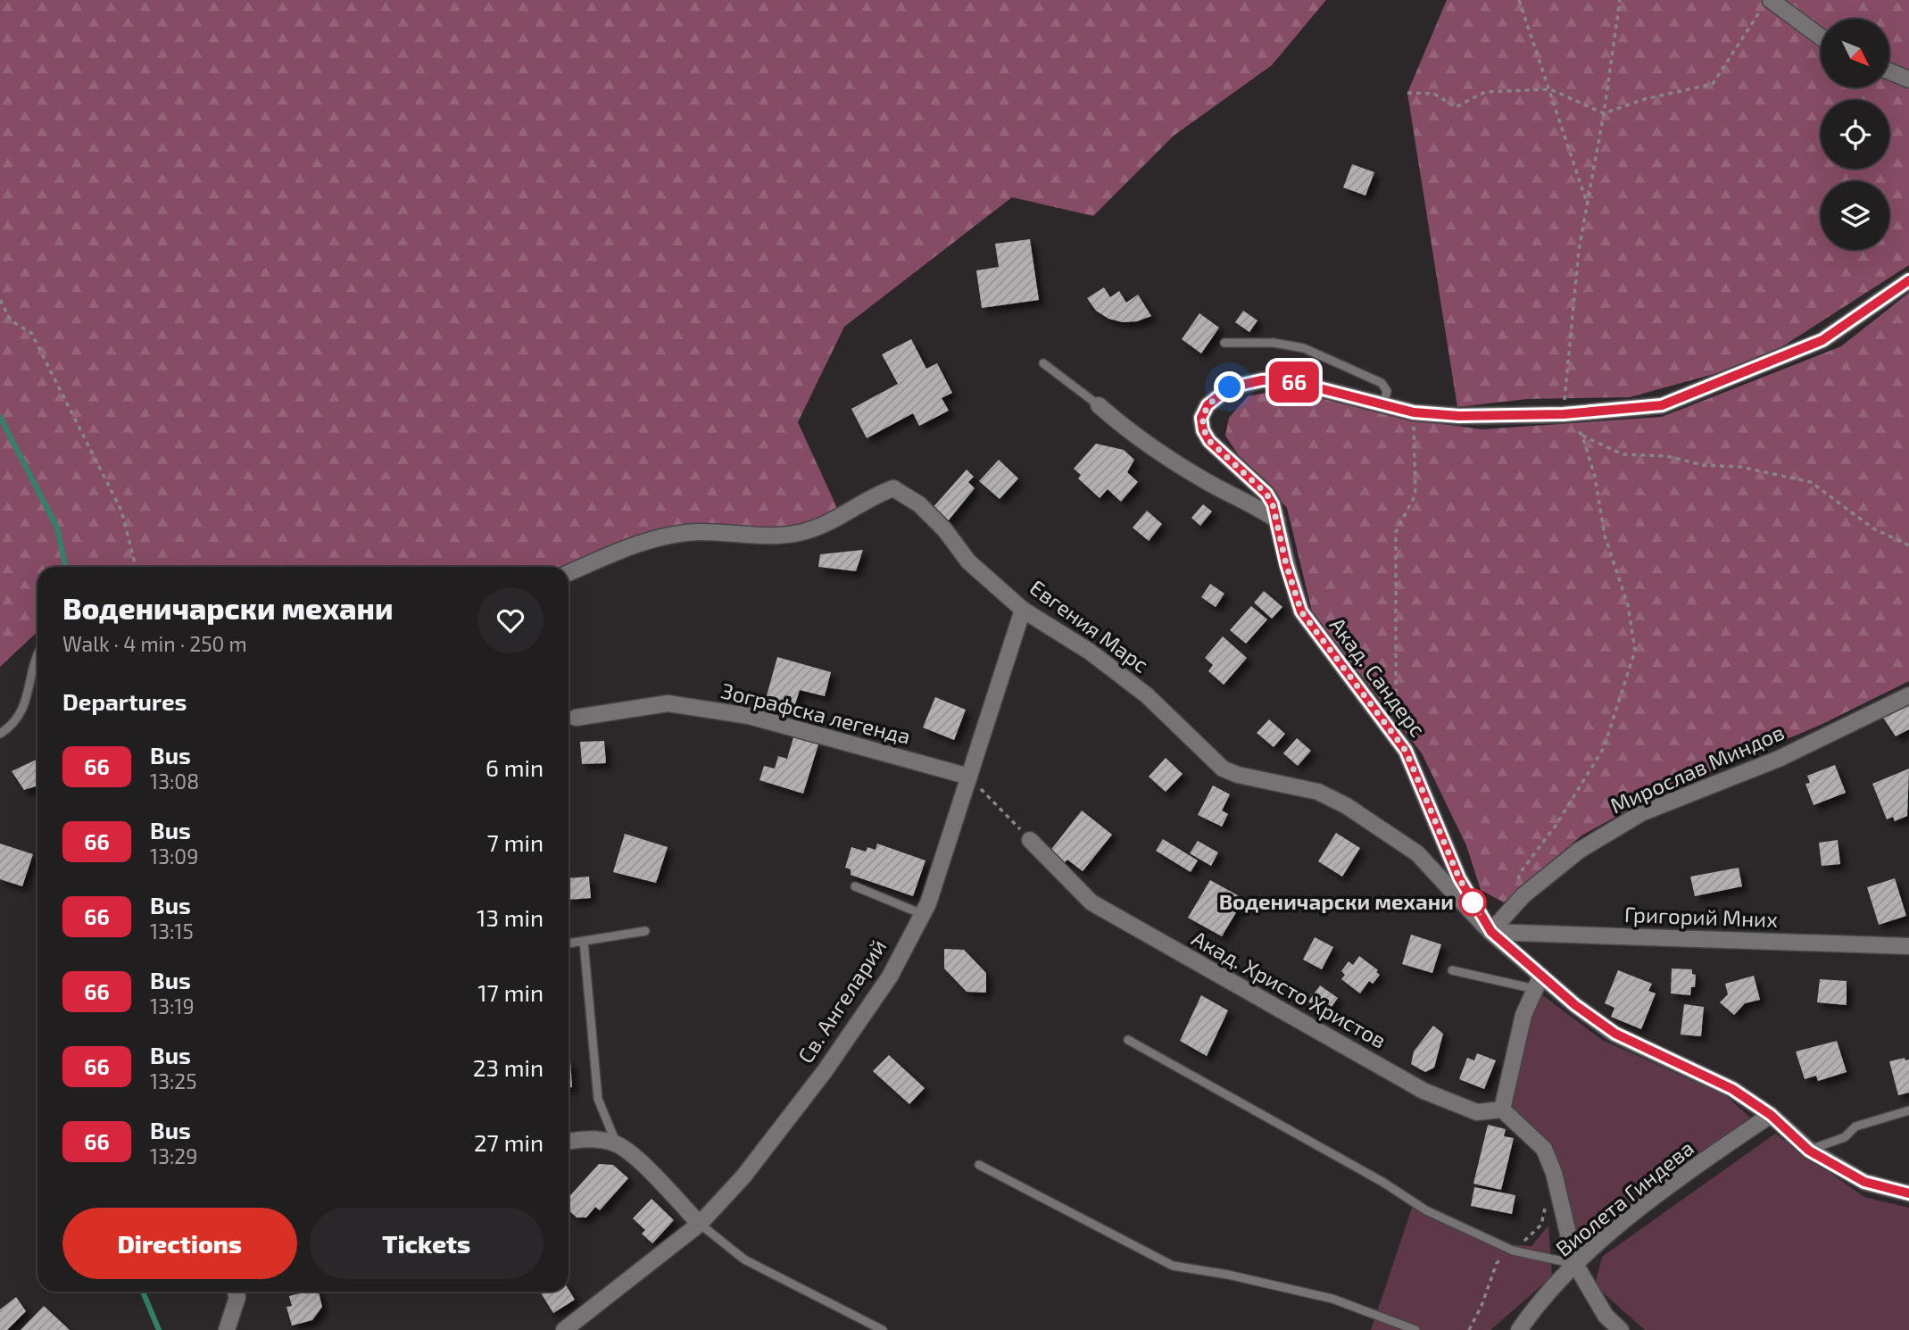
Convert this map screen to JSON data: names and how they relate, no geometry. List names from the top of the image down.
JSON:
{
  "streets": {
    "street": [
      "Евгения Марс",
      "Акад. Сандерс",
      "Зографска легенда",
      "Мирослав Миндов",
      "Григорий Мних",
      "Акад. Христо Христов",
      "Св. Ангеларий",
      "Виолета Гиндева"
    ]
  },
  "crossings": [
    ["Евгения Марс", "Акад. Сандерс"],
    ["Евгения Марс", "Мирослав Миндов"],
    ["Евгения Марс", "Григорий Мних"],
    ["Евгения Марс", "Св. Ангеларий"],
    ["Акад. Сандерс", "Мирослав Миндов"],
    ["Акад. Сандерс", "Григорий Мних"],
    ["Акад. Сандерс", "Виолета Гиндева"],
    ["Зографска легенда", "Св. Ангеларий"],
    ["Мирослав Миндов", "Григорий Мних"]
  ],
  "places": ["Воденичарски механи"],
  "lines": ["bus line 66"],
  "north": "bottom right",
  "page": {
    "on_map": "66",
    "heading": [
      ["Воденичарски механи", "Walk · 4 min · 250 m"],
      "Departures"
    ],
    "list": [
      {
        "mark": "66",
        "name": "Bus",
        "note": "13:08",
        "value": "6 min"
      },
      {
        "mark": "66",
        "name": "Bus",
        "note": "13:09",
        "value": "7 min"
      },
      {
        "mark": "66",
        "name": "Bus",
        "note": "13:15",
        "value": "13 min"
      },
      {
        "mark": "66",
        "name": "Bus",
        "note": "13:19",
        "value": "17 min"
      },
      {
        "mark": "66",
        "name": "Bus",
        "note": "13:25",
        "value": "23 min"
      },
      {
        "mark": "66",
        "name": "Bus",
        "note": "13:29",
        "value": "27 min"
      }
    ],
    "buttons": ["Directions", "Tickets"]
  }
}
